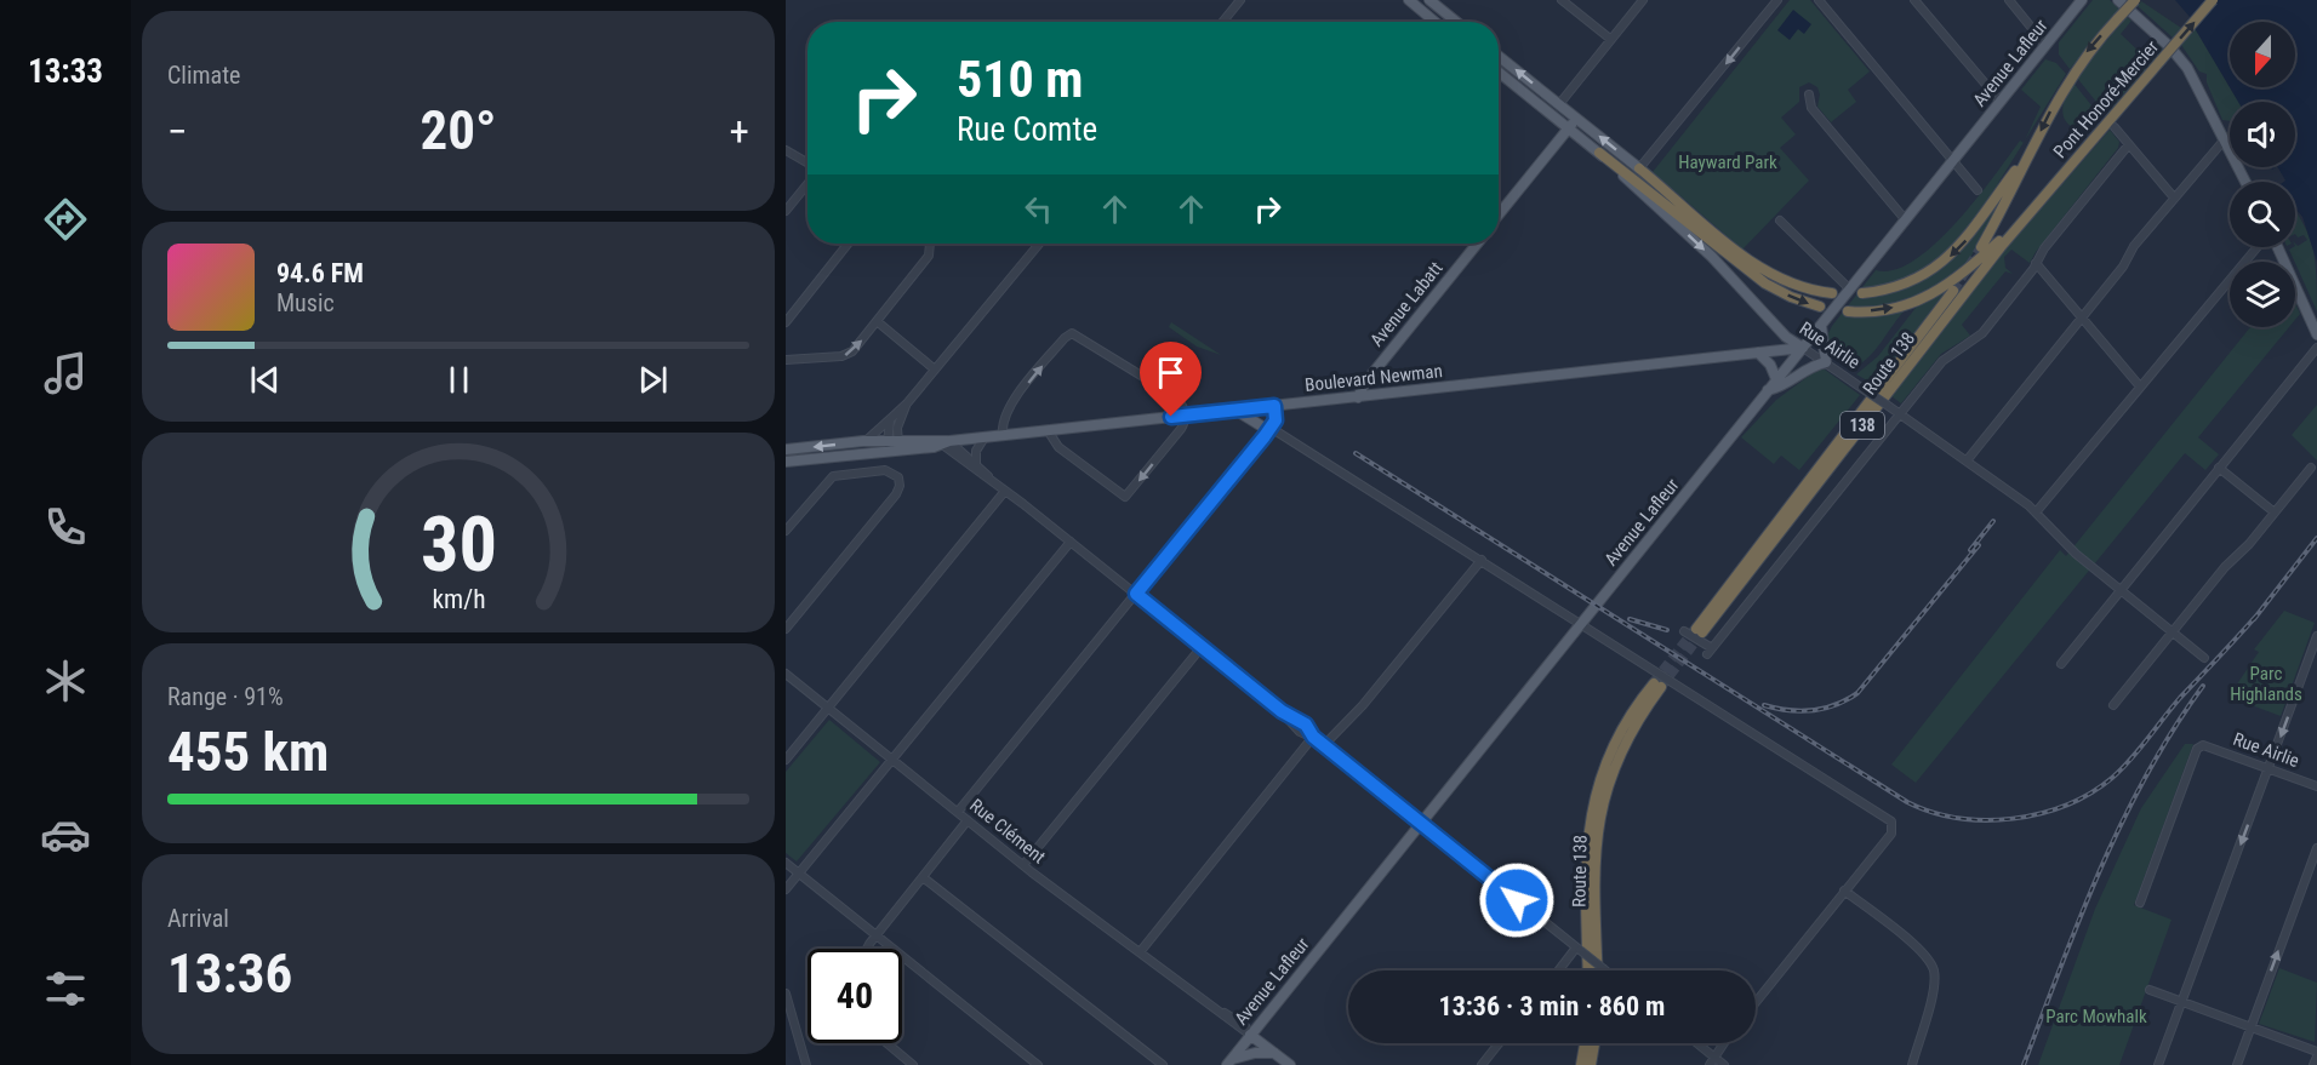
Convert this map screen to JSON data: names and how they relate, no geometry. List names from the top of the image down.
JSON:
{
  "streets": {
    "highway": ["Pont Honoré-Mercier", "Route 138", "138"],
    "main road": [
      "Avenue Lafleur",
      "Avenue Labatt",
      "Rue Airlie",
      "Boulevard Newman",
      "Rue Clément"
    ]
  },
  "crossings": [
    ["Avenue Lafleur", "Rue Airlie"],
    ["Avenue Lafleur", "Boulevard Newman"],
    ["Avenue Lafleur", "Rue Clément"],
    ["Pont Honoré-Mercier", "Route 138"],
    ["Avenue Labatt", "Boulevard Newman"],
    ["Rue Airlie", "Boulevard Newman"]
  ],
  "parks": ["Hayward Park", "Parc Highlands", "Parc Mowhalk"],
  "north": "bottom",
  "page": {
    "tabs": "13:33",
    "tile": [
      "Climate",
      ["Range · 91%", "455 km"],
      ["Arrival", "13:36"]
    ],
    "turn": ["510 m", "Rue Comte"],
    "heat": ["−", "20°", "+"],
    "song": ["94.6 FM", "Music"],
    "limit": "40",
    "trip": "13:36 · 3 min · 860 m",
    "gauge": ["30", "km/h"]
  }
}
